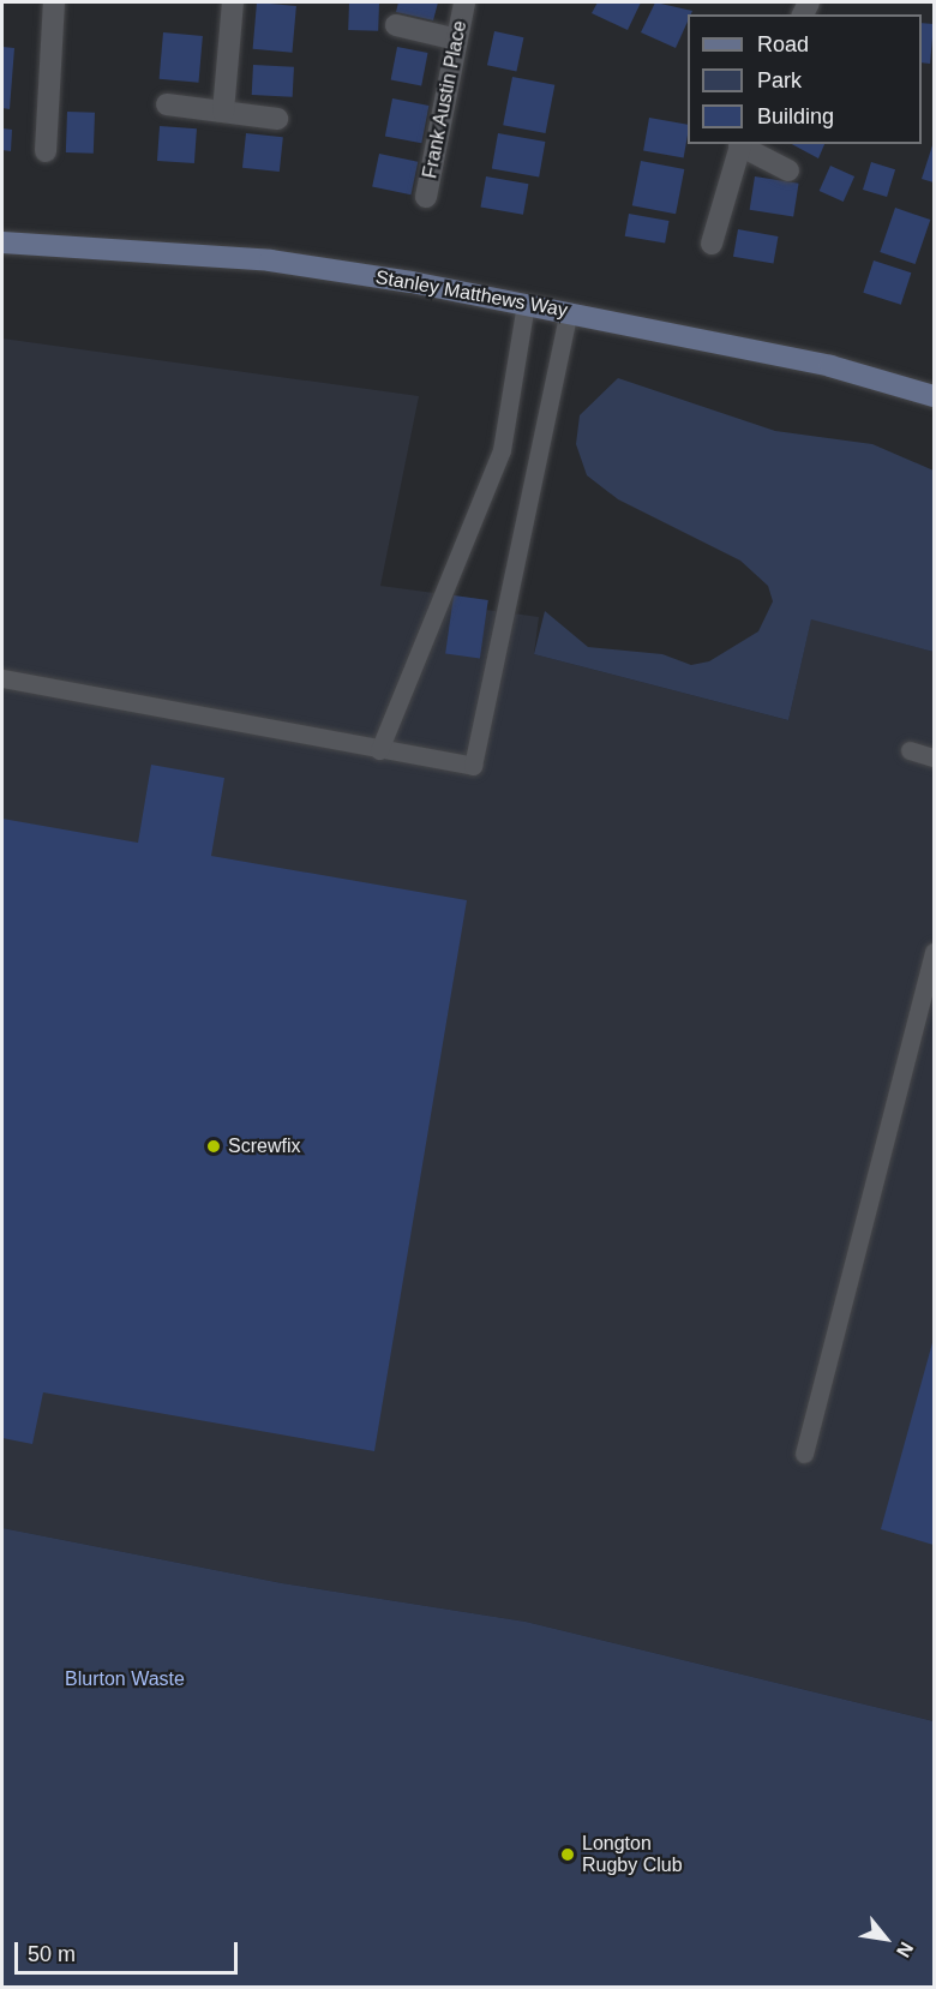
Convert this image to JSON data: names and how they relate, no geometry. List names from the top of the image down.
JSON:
{
  "streets": {
    "main road": ["Stanley Matthews Way"],
    "street": ["Frank Austin Place"]
  },
  "parks": ["Blurton Waste"],
  "places": ["Screwfix", "Longton Rugby Club"],
  "legend": ["Road", "Park", "Building"],
  "scale_bar": "50 m",
  "north": "bottom right"
}
